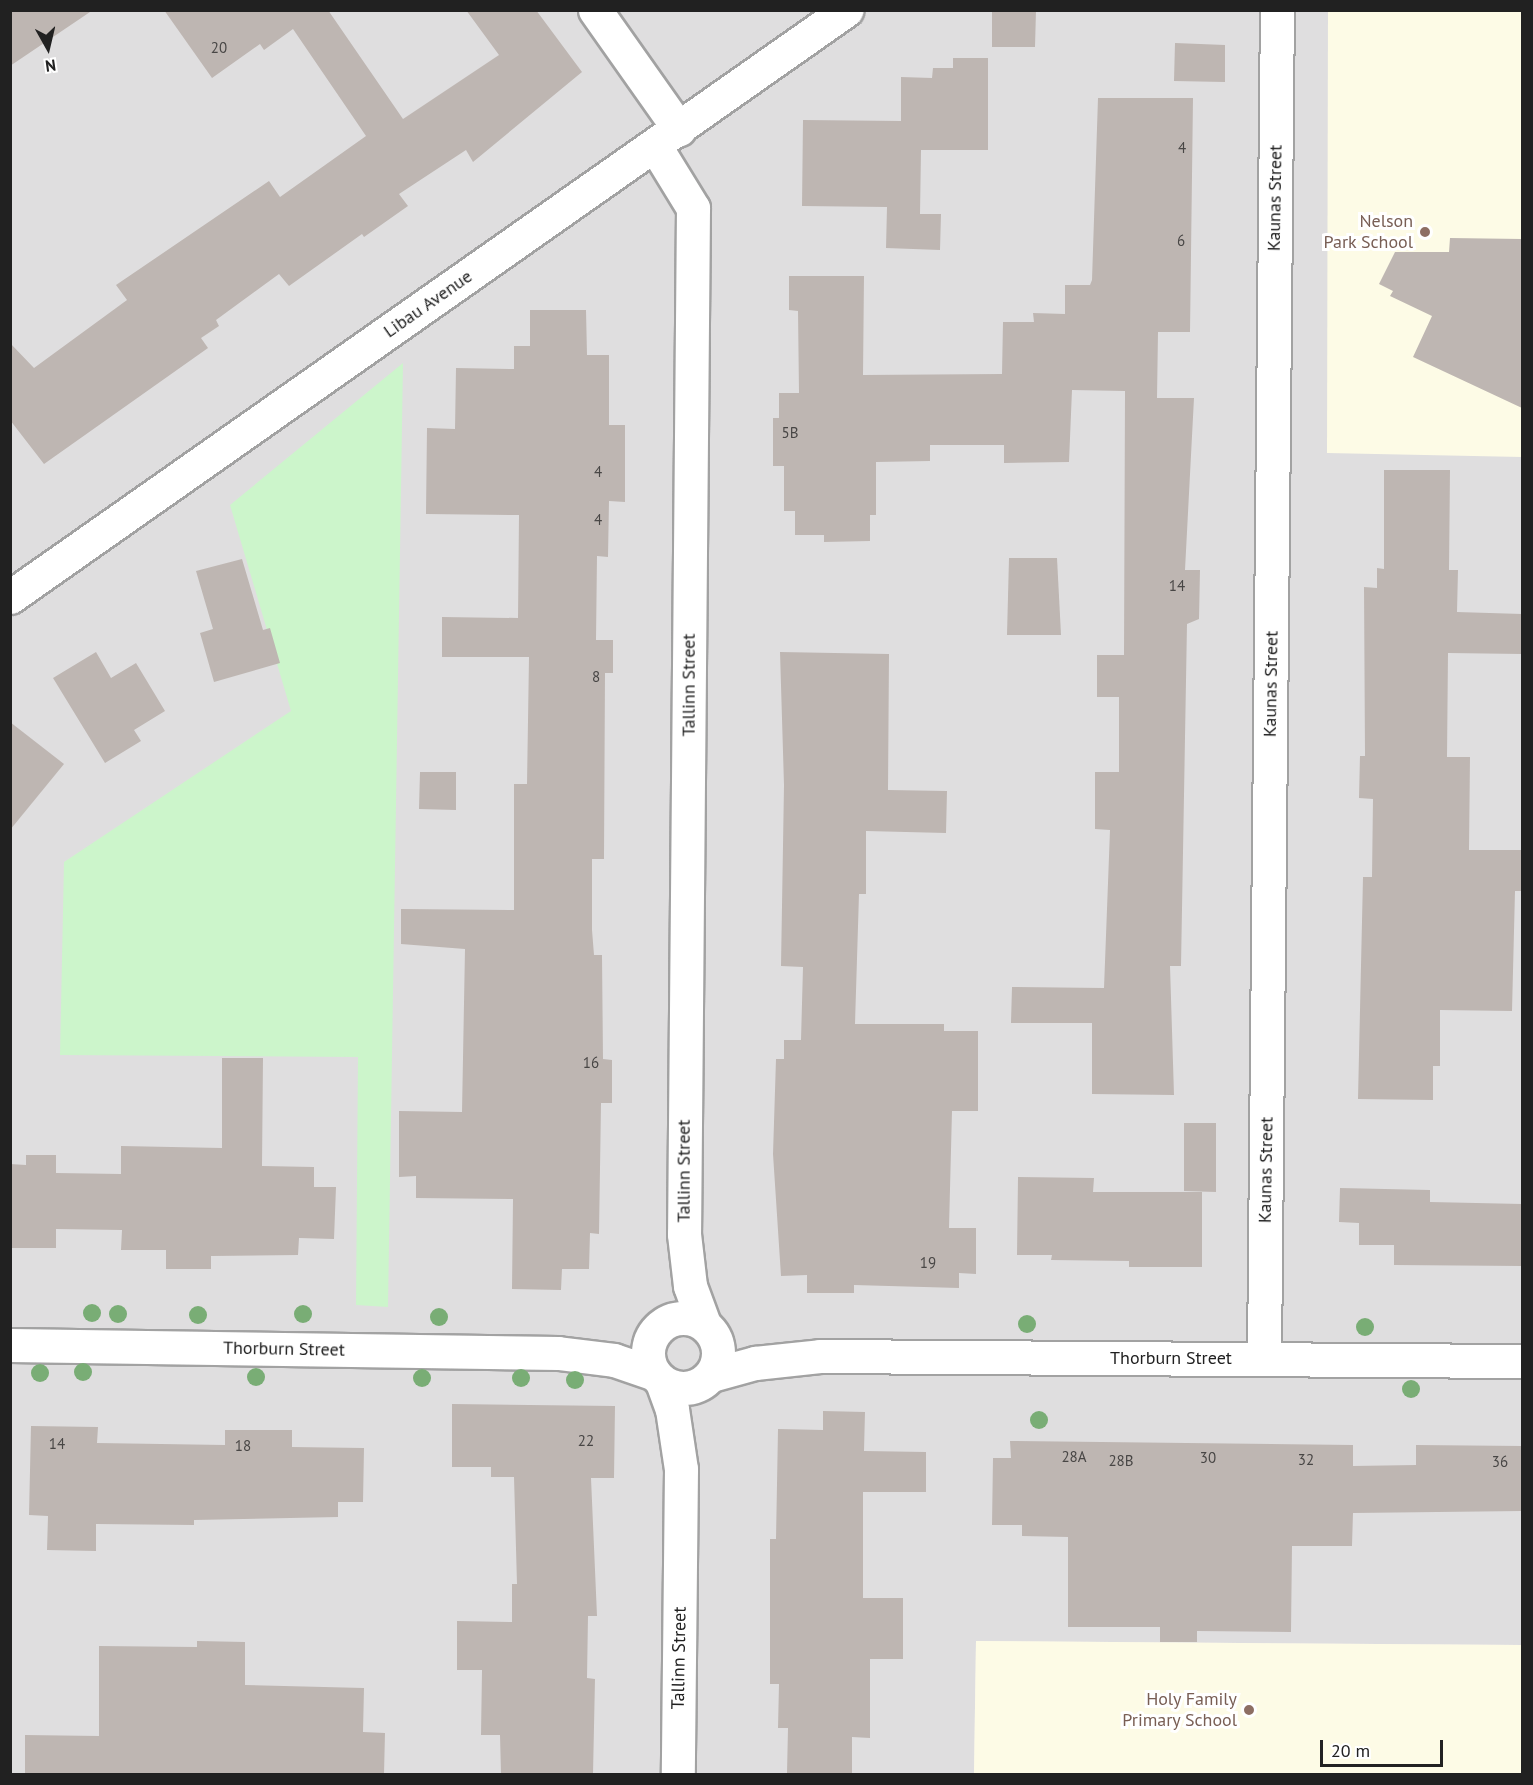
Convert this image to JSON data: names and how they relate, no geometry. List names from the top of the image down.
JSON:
{
  "streets": {
    "street": [
      "Kaunas Street",
      "Libau Avenue",
      "Tallinn Street",
      "Thorburn Street"
    ]
  },
  "crossings": [
    ["Kaunas Street", "Thorburn Street"],
    ["Libau Avenue", "Tallinn Street"],
    ["Tallinn Street", "Thorburn Street"]
  ],
  "places": ["Nelson Park School", "Holy Family Primary School"],
  "house_numbers": [
    "20",
    "4",
    "6",
    "5B",
    "4",
    "4",
    "14",
    "8",
    "16",
    "19",
    "22",
    "14",
    "18",
    "28A",
    "30",
    "32",
    "28B",
    "36"
  ],
  "scale_bar": "20 m",
  "north": "bottom"
}
